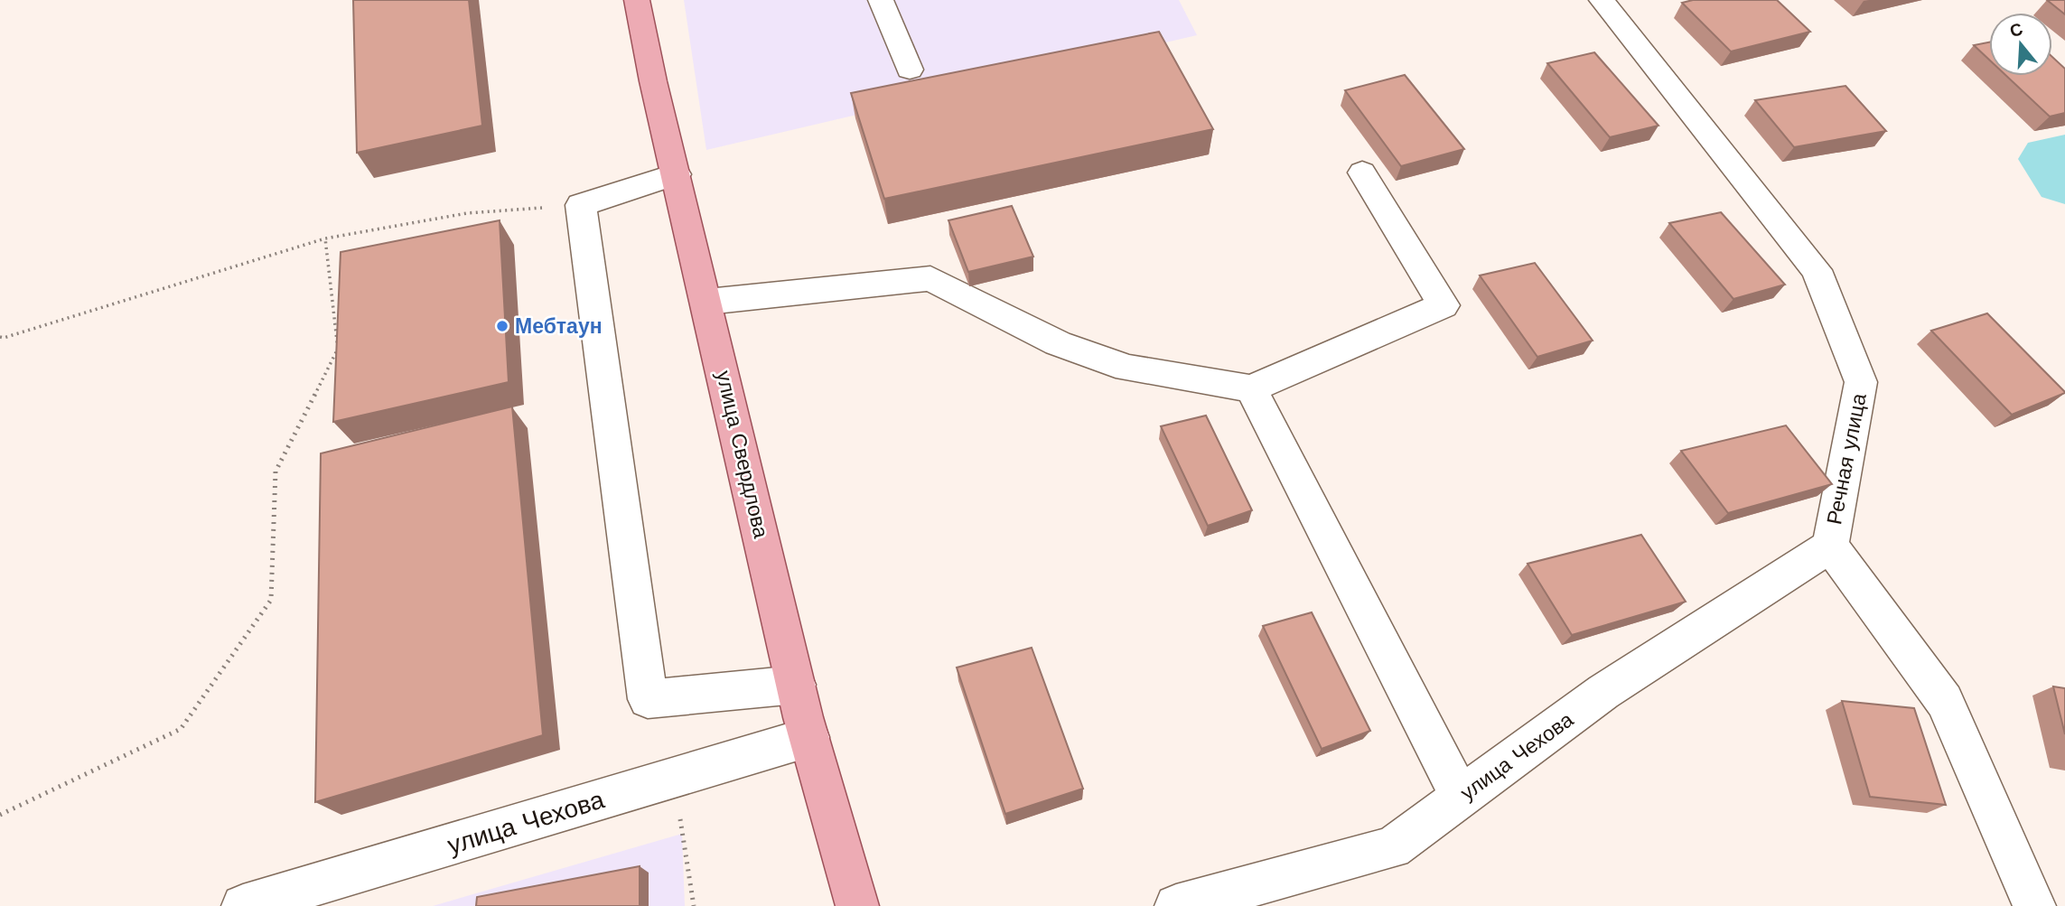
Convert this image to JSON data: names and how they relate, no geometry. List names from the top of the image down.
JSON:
{
  "streets": {
    "main road": ["улица Свердлова"],
    "street": ["Речная улица", "улица Чехова"]
  },
  "crossings": [
    ["улица Свердлова", "улица Чехова"],
    ["Речная улица", "улица Чехова"]
  ],
  "places": ["Мебтаун"],
  "north": "top"
}
